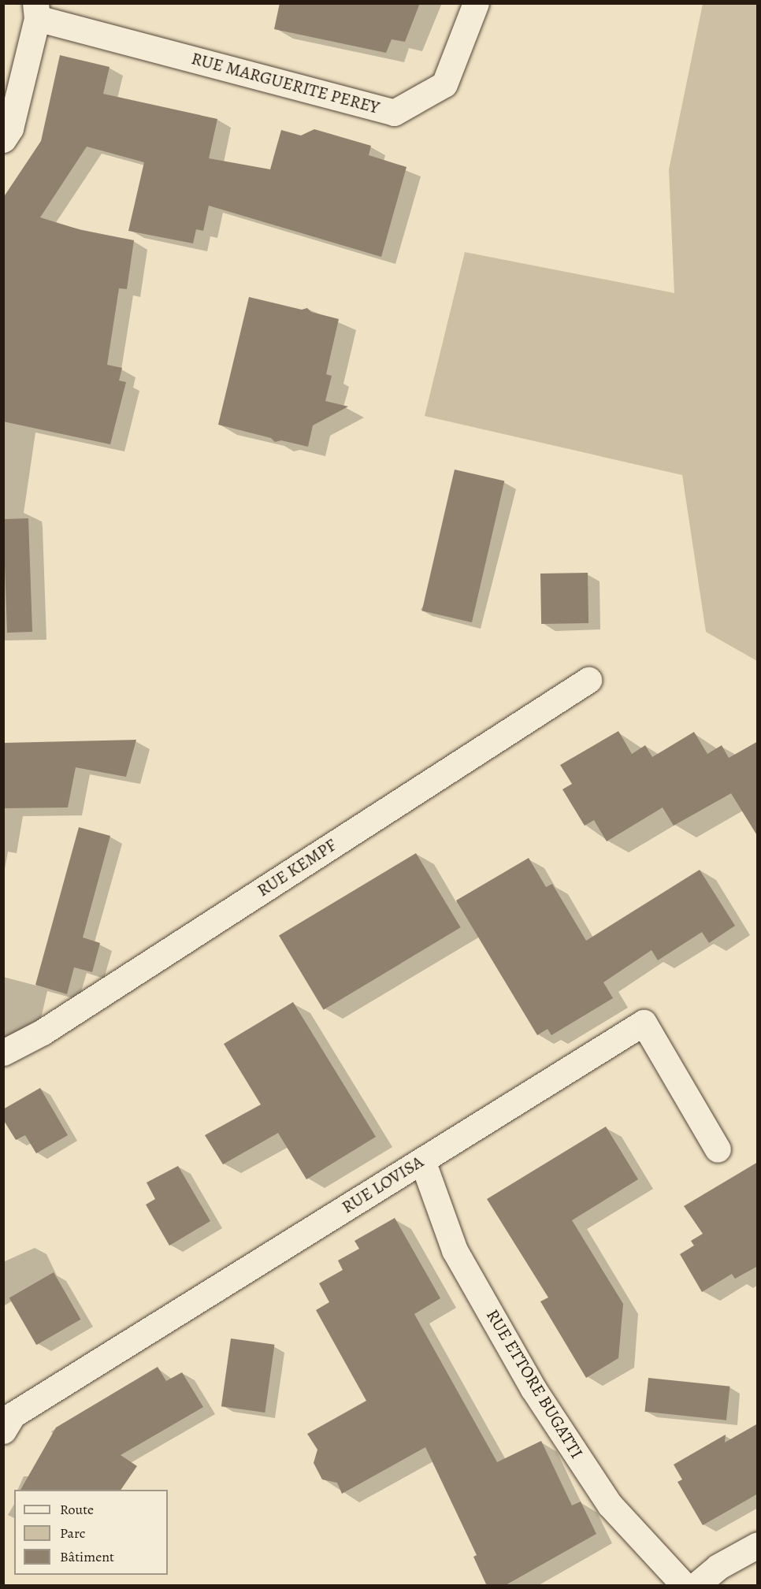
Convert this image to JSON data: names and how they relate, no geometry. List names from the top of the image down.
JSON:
{
  "streets": {
    "street": [
      "RUE MARGUERITE PEREY",
      "RUE KEMPF",
      "RUE LOVISA",
      "RUE ETTORE BUGATTI"
    ]
  },
  "crossings": [
    ["RUE LOVISA", "RUE ETTORE BUGATTI"]
  ],
  "legend": ["Route", "Parc", "Bâtiment"]
}
